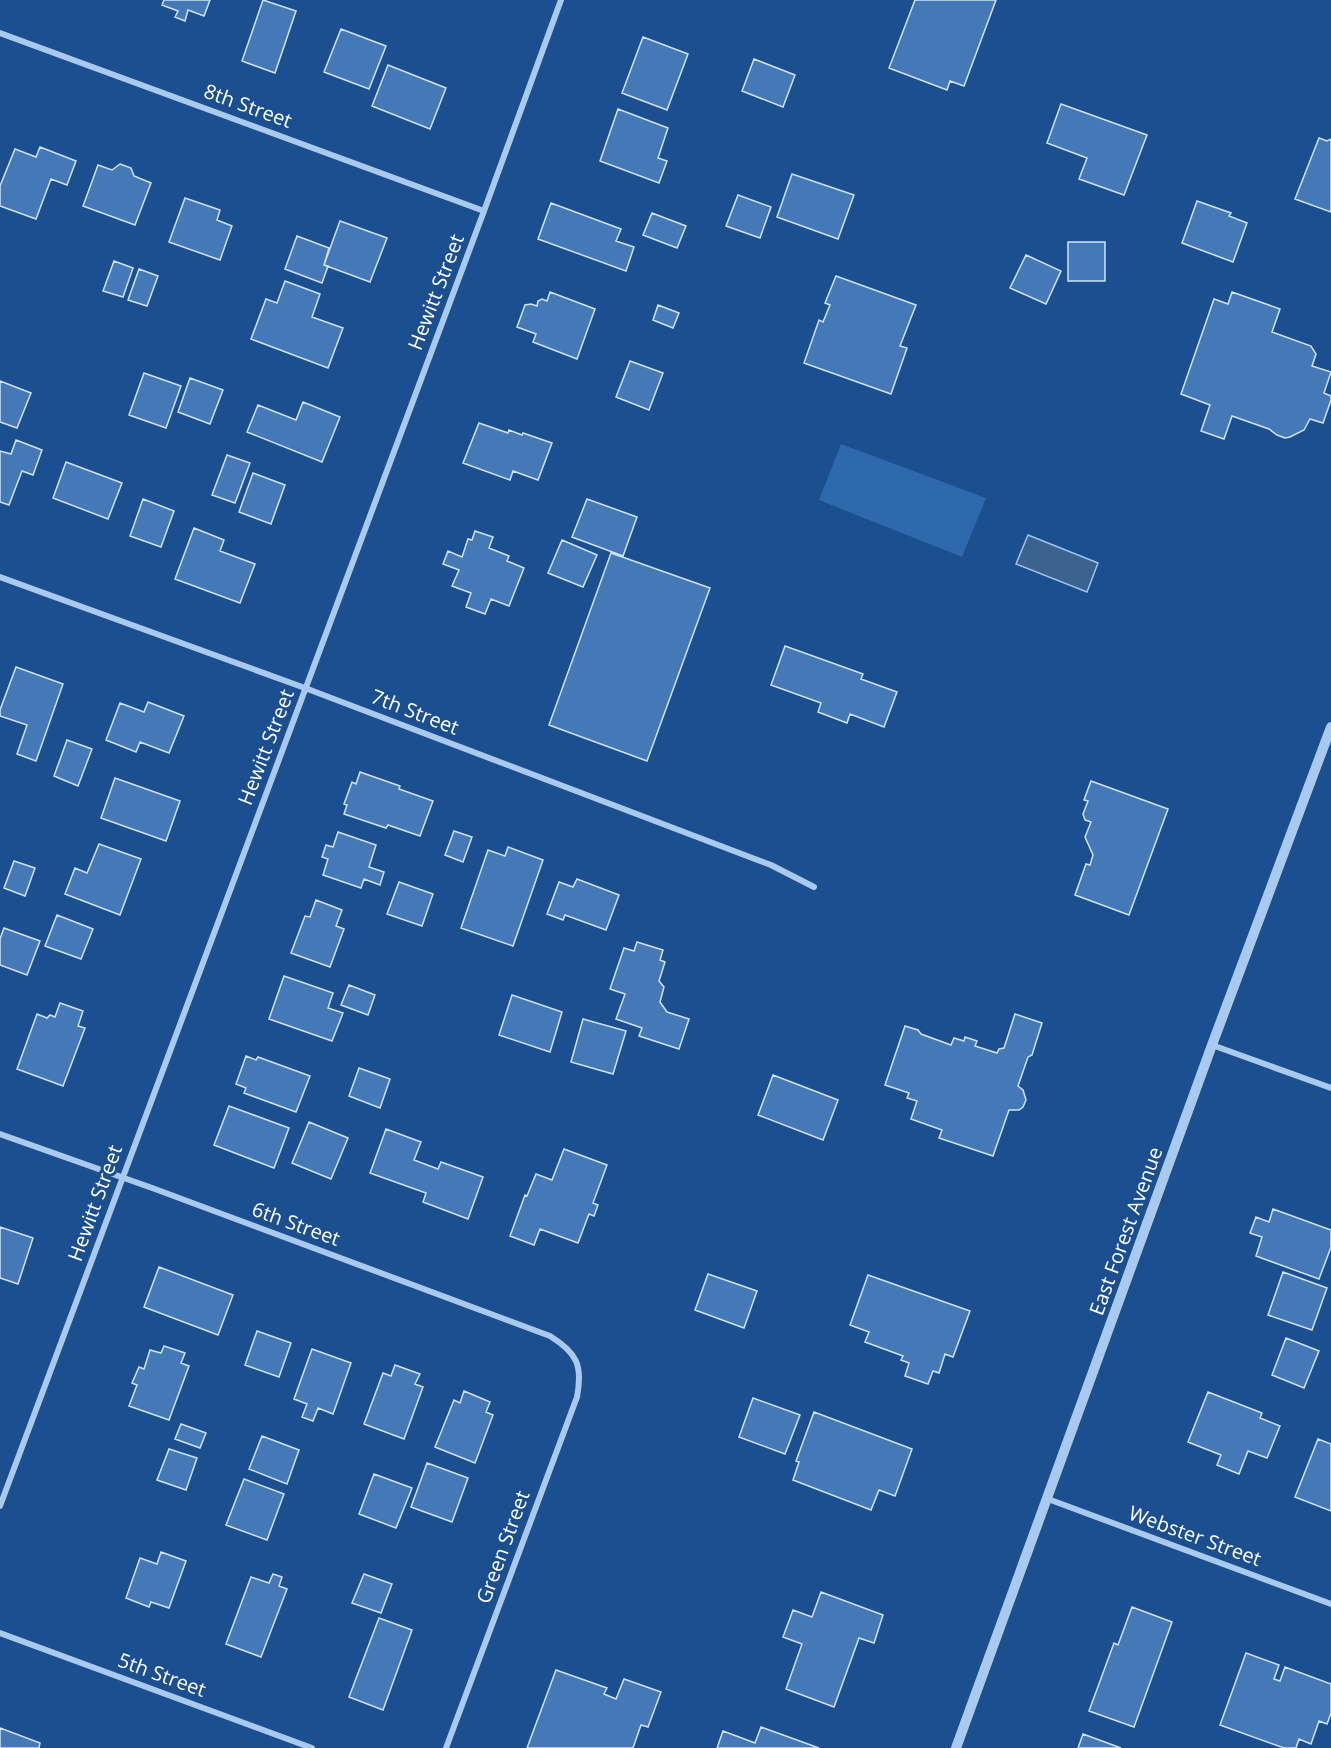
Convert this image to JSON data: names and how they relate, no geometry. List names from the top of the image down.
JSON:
{
  "streets": {
    "street": [
      "8th Street",
      "Hewitt Street",
      "7th Street",
      "6th Street",
      "East Forest Avenue",
      "Webster Street",
      "Green Street",
      "5th Street"
    ]
  },
  "crossings": [
    ["8th Street", "Hewitt Street"],
    ["Hewitt Street", "7th Street"],
    ["Hewitt Street", "6th Street"],
    ["6th Street", "Green Street"],
    ["East Forest Avenue", "Webster Street"]
  ]
}
